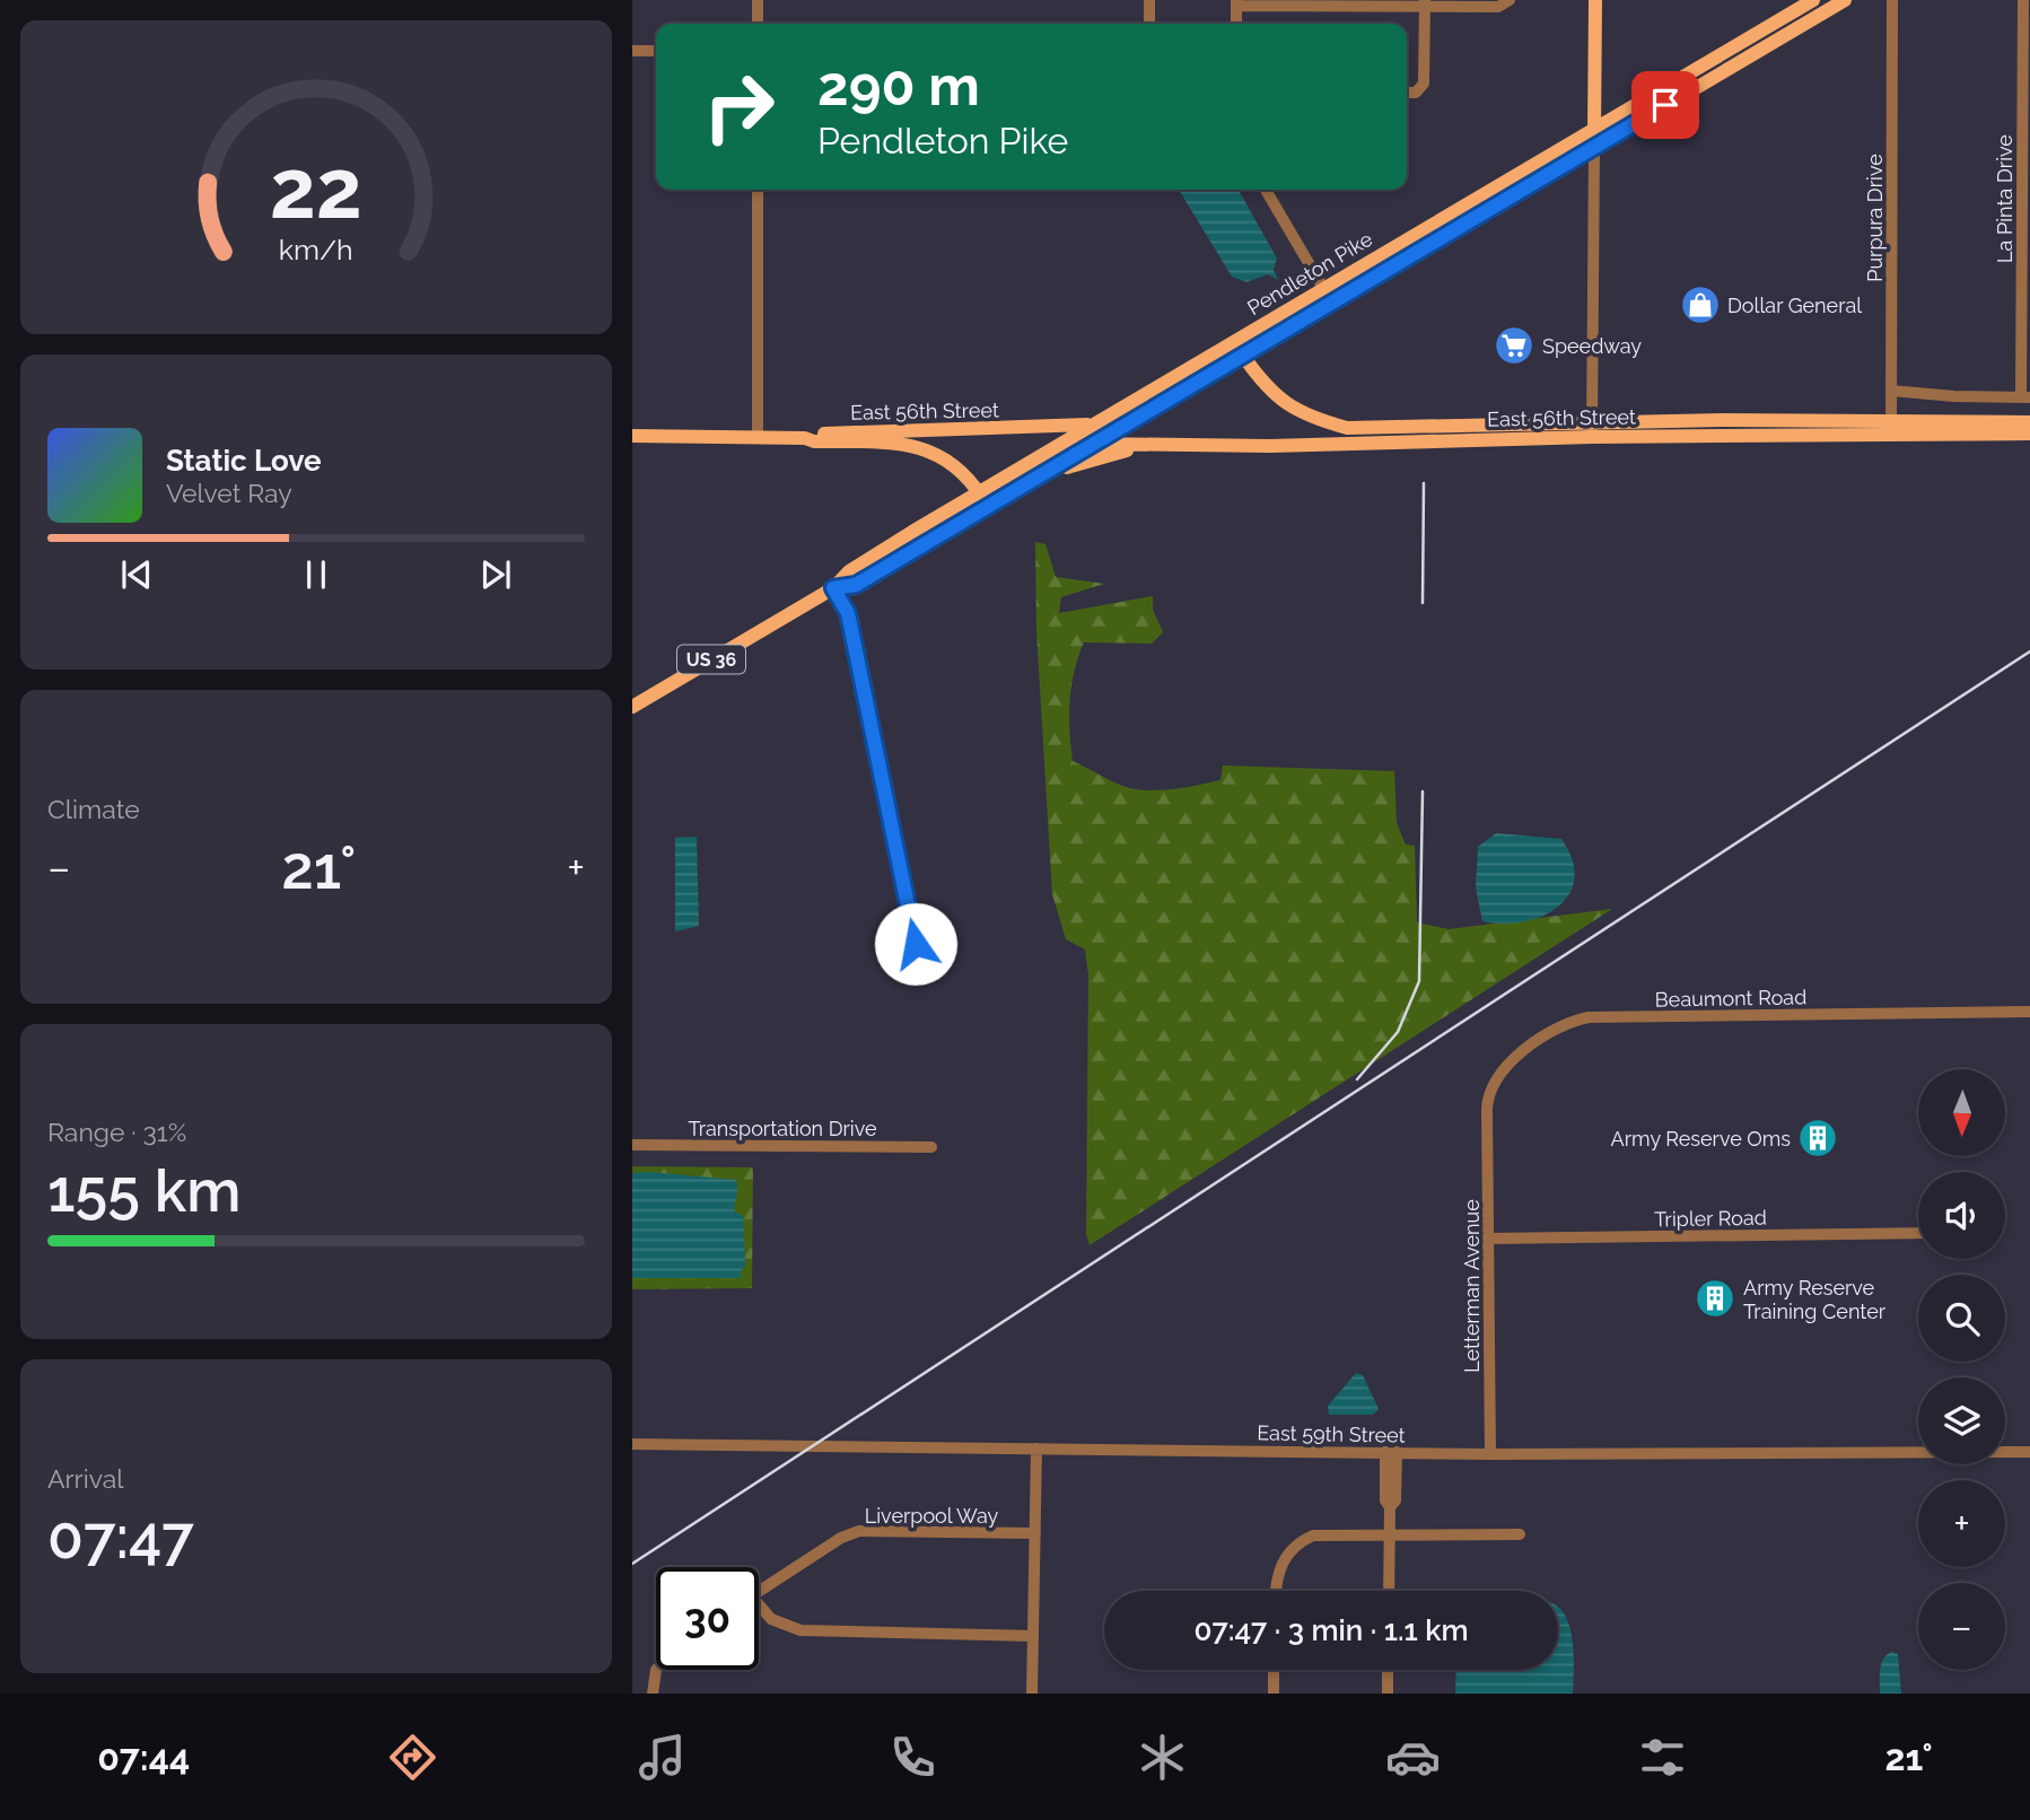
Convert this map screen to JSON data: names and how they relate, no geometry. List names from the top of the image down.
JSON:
{
  "streets": {
    "main road": ["Pendleton Pike", "East 56th Street", "US 36"],
    "street": [
      "La Pinta Drive",
      "Purpura Drive",
      "Beaumont Road",
      "Transportation Drive",
      "Tripler Road",
      "Letterman Avenue",
      "East 59th Street",
      "Liverpool Way"
    ]
  },
  "crossings": [
    ["Purpura Drive", "East 56th Street"],
    ["Pendleton Pike", "East 56th Street"],
    ["Beaumont Road", "Letterman Avenue"],
    ["Tripler Road", "Letterman Avenue"],
    ["Letterman Avenue", "East 59th Street"]
  ],
  "places": {
    "shop": ["Dollar General"],
    "supermarket": ["Speedway"],
    "building": ["Army Reserve Oms", "Army Reserve Training Center"]
  },
  "north": "bottom",
  "page": {
    "turn": ["290 m", "Pendleton Pike"],
    "song": ["Static Love", "Velvet Ray"],
    "tile": [
      "Climate",
      ["Range · 31%", "155 km"],
      ["Arrival", "07:47"]
    ],
    "heat": ["−", "21°", "+"],
    "map_buttons": ["+", "−"],
    "limit": "30",
    "trip": "07:47 · 3 min · 1.1 km",
    "tabs": ["07:44", "21°"],
    "gauge": ["22", "km/h"]
  }
}
